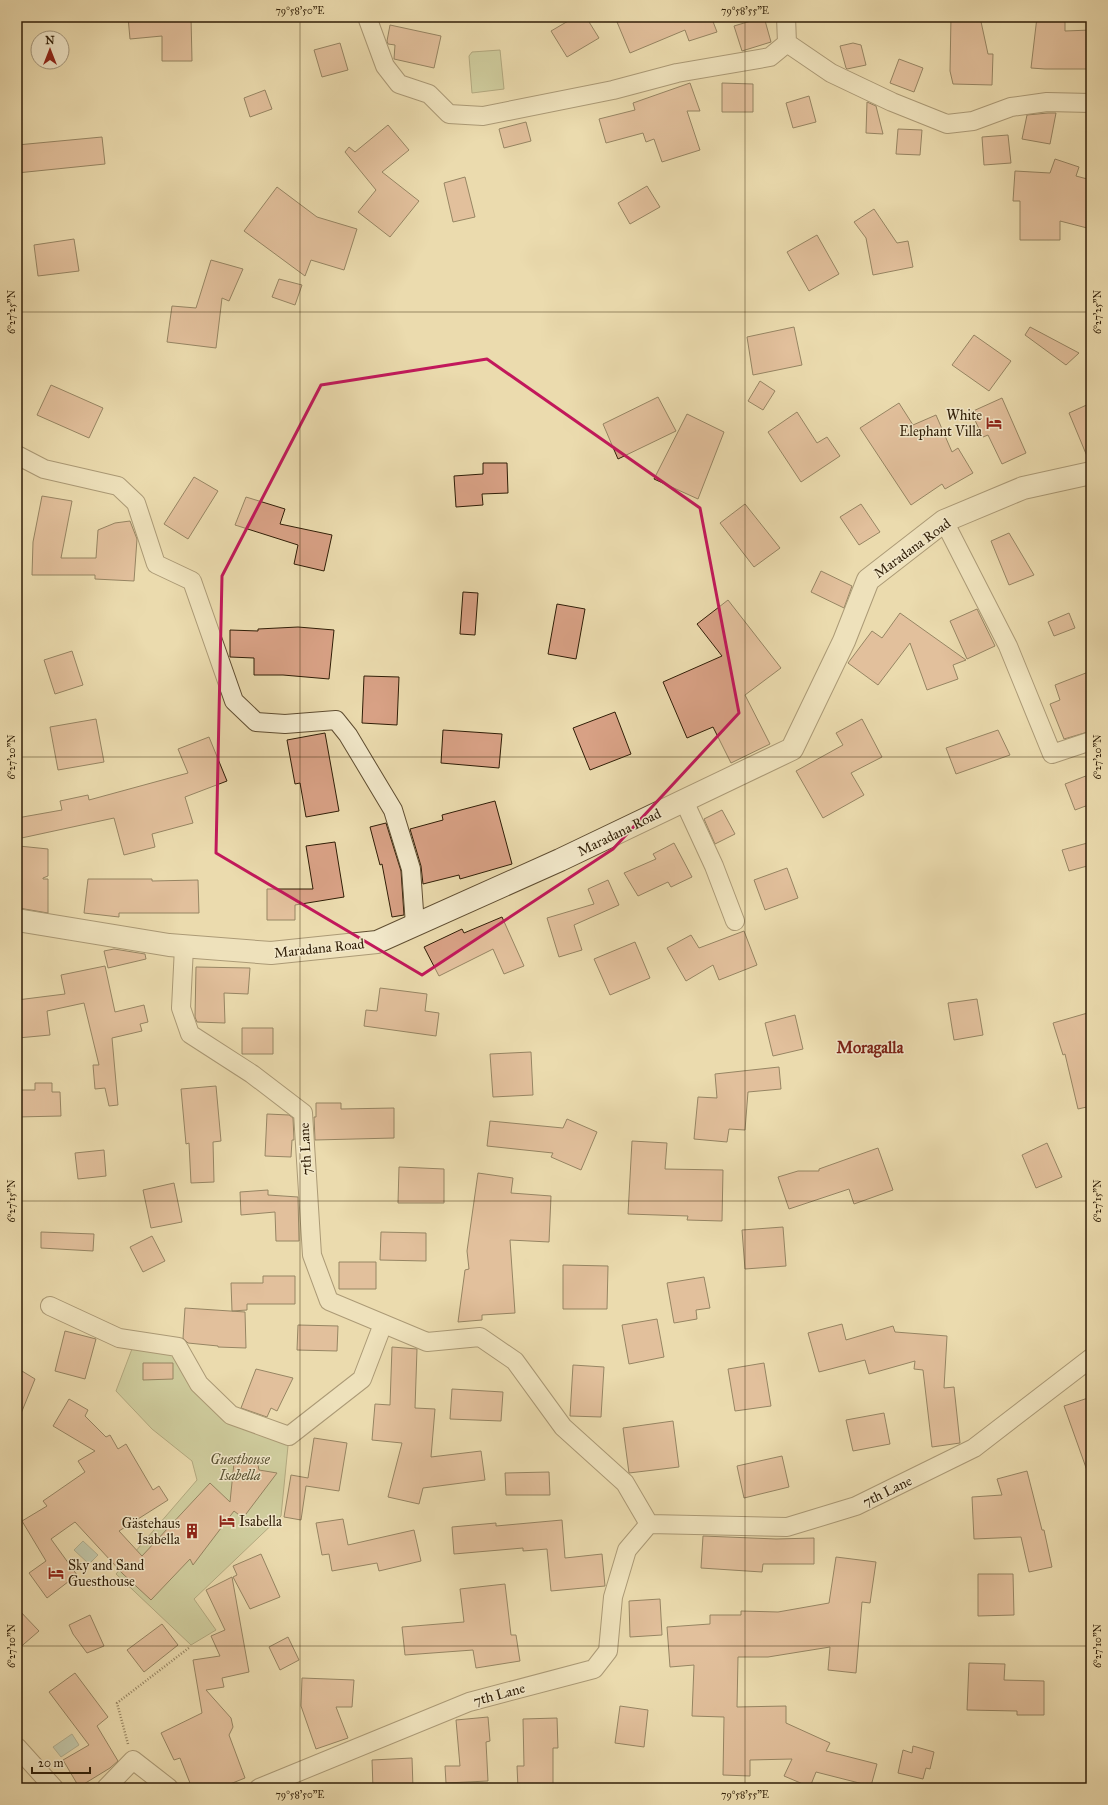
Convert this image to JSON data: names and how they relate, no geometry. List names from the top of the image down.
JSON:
{
  "streets": {
    "street": ["Maradana Road", "7th Lane"]
  },
  "crossings": [
    ["Maradana Road", "7th Lane"]
  ],
  "districts": ["Moragalla"],
  "parks": ["Guesthouse Isabella"],
  "places": {
    "hotel": ["White Elephant Villa", "Isabella", "Sky and Sand Guesthouse"],
    "building": ["Gästehaus Isabella"]
  },
  "scale_bar": "20 m",
  "north": "top",
  "coordinates": [
    "79°58'50\"E",
    "79°58'55\"E",
    "6°27'25\"N",
    "6°27'20\"N",
    "6°27'15\"N",
    "6°27'10\"N"
  ]
}
